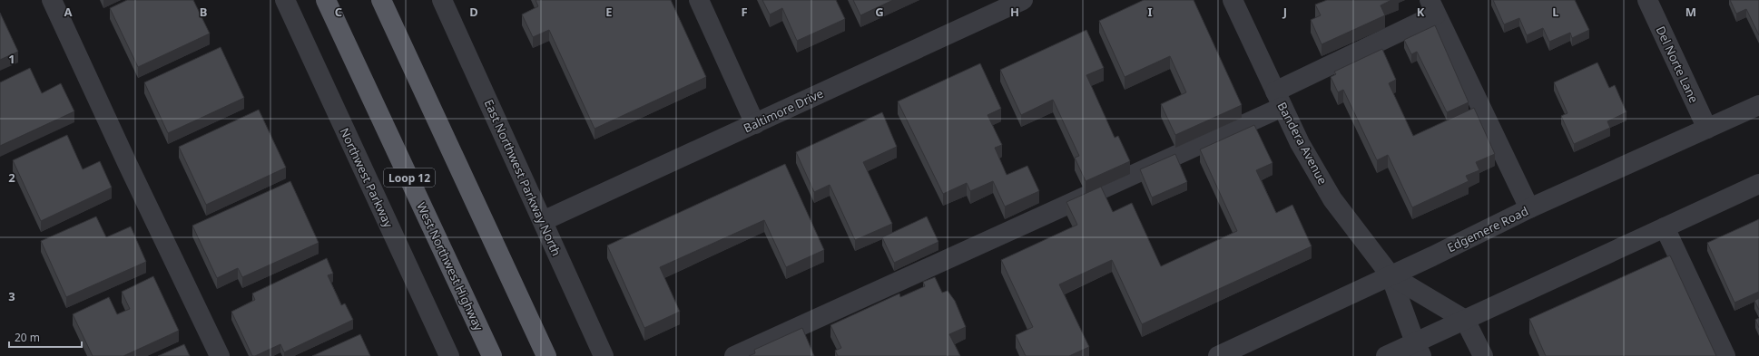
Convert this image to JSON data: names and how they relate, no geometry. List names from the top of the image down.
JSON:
{
  "streets": {
    "main road": ["Loop 12", "West Northwest Highway"],
    "street": [
      "Del Norte Lane",
      "Baltimore Drive",
      "Bandera Avenue",
      "Northwest Parkway",
      "East Northwest Parkway North",
      "Edgemere Road"
    ]
  },
  "crossings": [
    ["Del Norte Lane", "Edgemere Road"],
    ["Baltimore Drive", "East Northwest Parkway North"],
    ["Bandera Avenue", "Edgemere Road"]
  ],
  "scale_bar": "20 m",
  "grid": {
    "columns": [
      "A",
      "B",
      "C",
      "D",
      "E",
      "F",
      "G",
      "H",
      "I",
      "J",
      "K",
      "L",
      "M"
    ],
    "rows": ["1", "2", "3"]
  }
}
